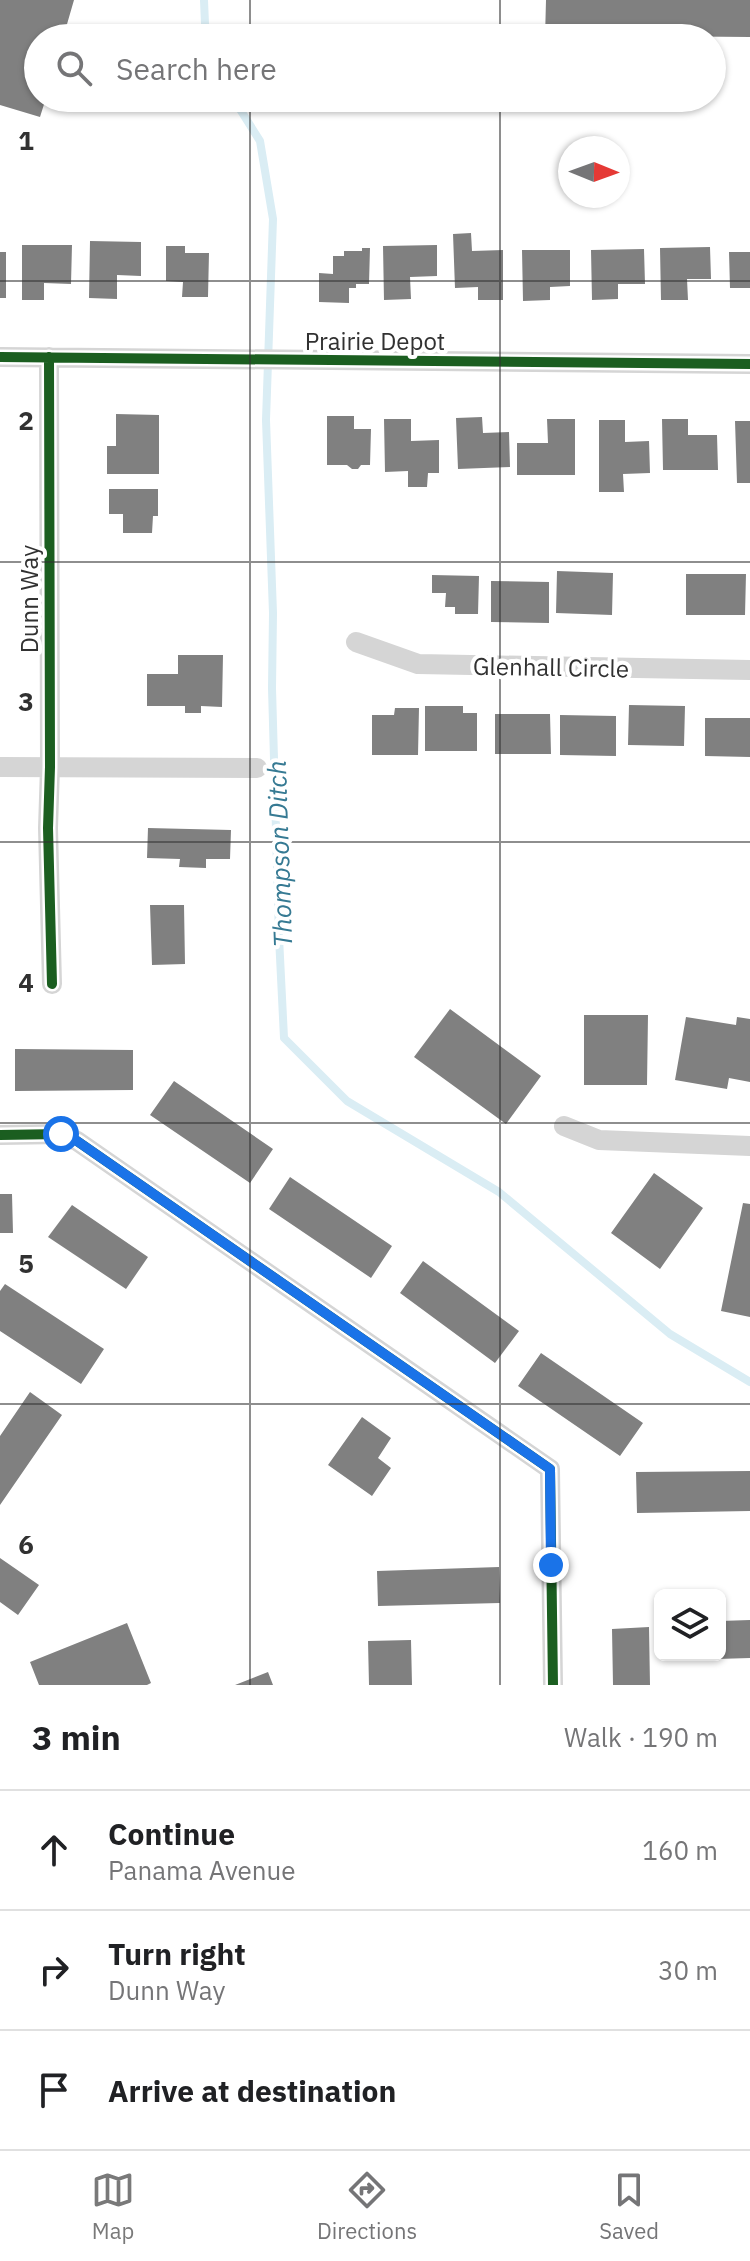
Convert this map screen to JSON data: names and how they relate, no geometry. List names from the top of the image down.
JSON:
{
  "streets": {
    "street": ["Prairie Depot", "Dunn Way", "Glenhall Circle"]
  },
  "crossings": [
    ["Prairie Depot", "Dunn Way"]
  ],
  "water": ["Thompson Ditch"],
  "north": "right",
  "page": {
    "search": "Search here",
    "heading": ["3 min", "Walk · 190 m"],
    "list": [
      ["Continue", "Panama Avenue", "160 m"],
      ["Turn right", "Dunn Way", "30 m"],
      "Arrive at destination"
    ],
    "nav": ["Map", "Directions", "Saved"]
  },
  "grid": {
    "rows": [
      "1",
      "2",
      "3",
      "4",
      "5",
      "6"
    ]
  }
}
